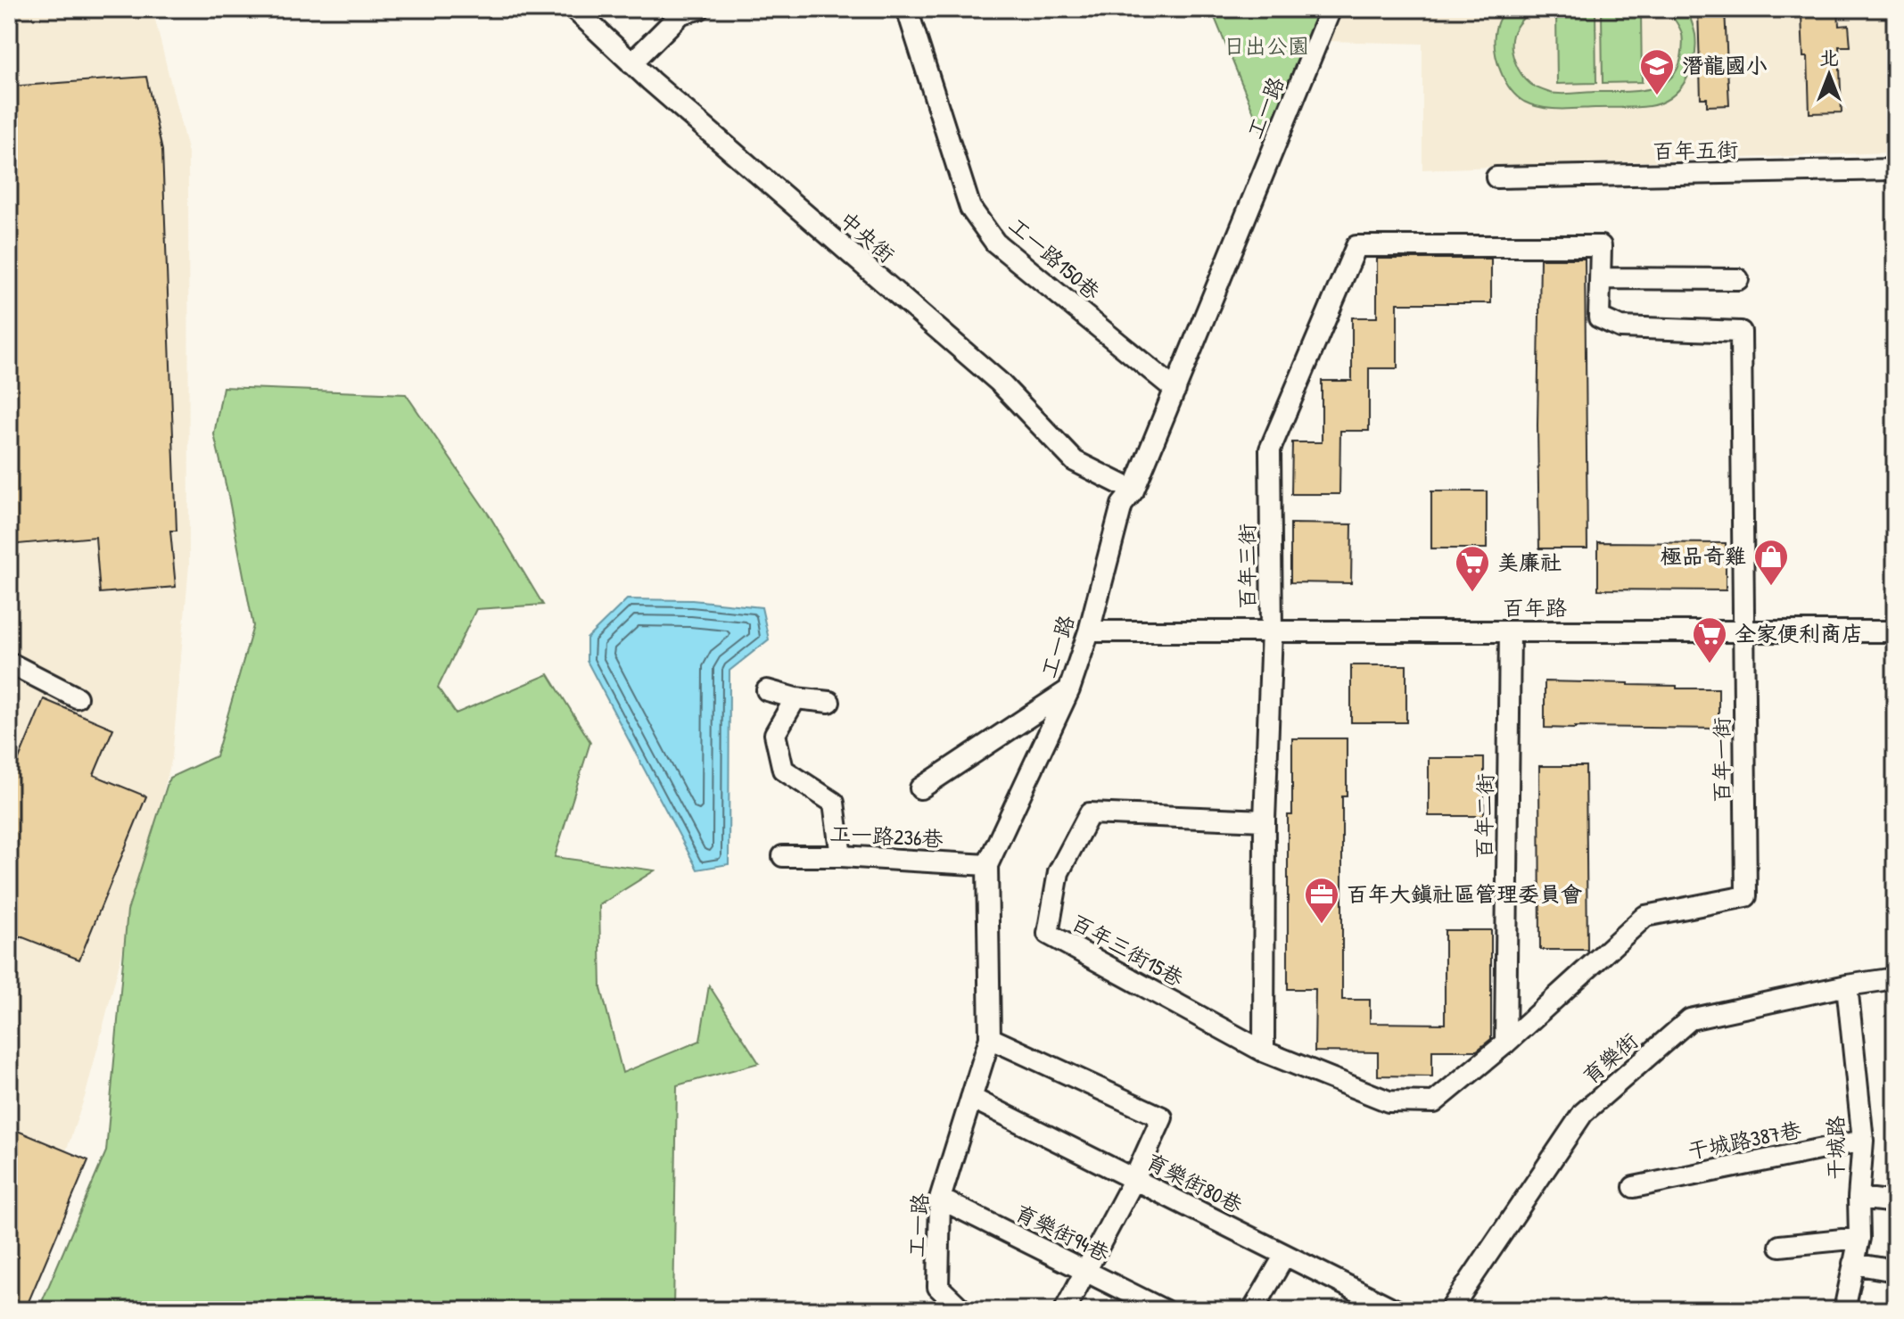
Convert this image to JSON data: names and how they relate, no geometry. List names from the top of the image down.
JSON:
{
  "streets": {
    "street": [
      "工一路",
      "百年五街",
      "中央街",
      "工一路150巷",
      "百年三街",
      "百年路",
      "百年一街",
      "百年二街",
      "工一路236巷",
      "百年三街15巷",
      "育樂街",
      "干城路387巷",
      "干城路",
      "育樂街80巷",
      "育樂街94巷"
    ]
  },
  "crossings": [
    ["工一路", "中央街"],
    ["工一路", "工一路150巷"],
    ["工一路", "百年路"],
    ["工一路", "工一路236巷"],
    ["工一路", "育樂街80巷"],
    ["工一路", "育樂街94巷"],
    ["百年三街", "百年路"],
    ["百年三街", "百年一街"],
    ["百年三街", "百年三街15巷"],
    ["百年路", "百年一街"],
    ["百年路", "百年二街"],
    ["百年一街", "百年二街"],
    ["育樂街", "干城路"],
    ["干城路387巷", "干城路"]
  ],
  "parks": ["日出公園"],
  "places": {
    "school or university": ["潛龍國小"],
    "shop": ["極品奇雞"],
    "supermarket": ["美廉社", "全家便利商店"],
    "office": ["百年大鎮社區管理委員會"]
  },
  "north": "top"
}
